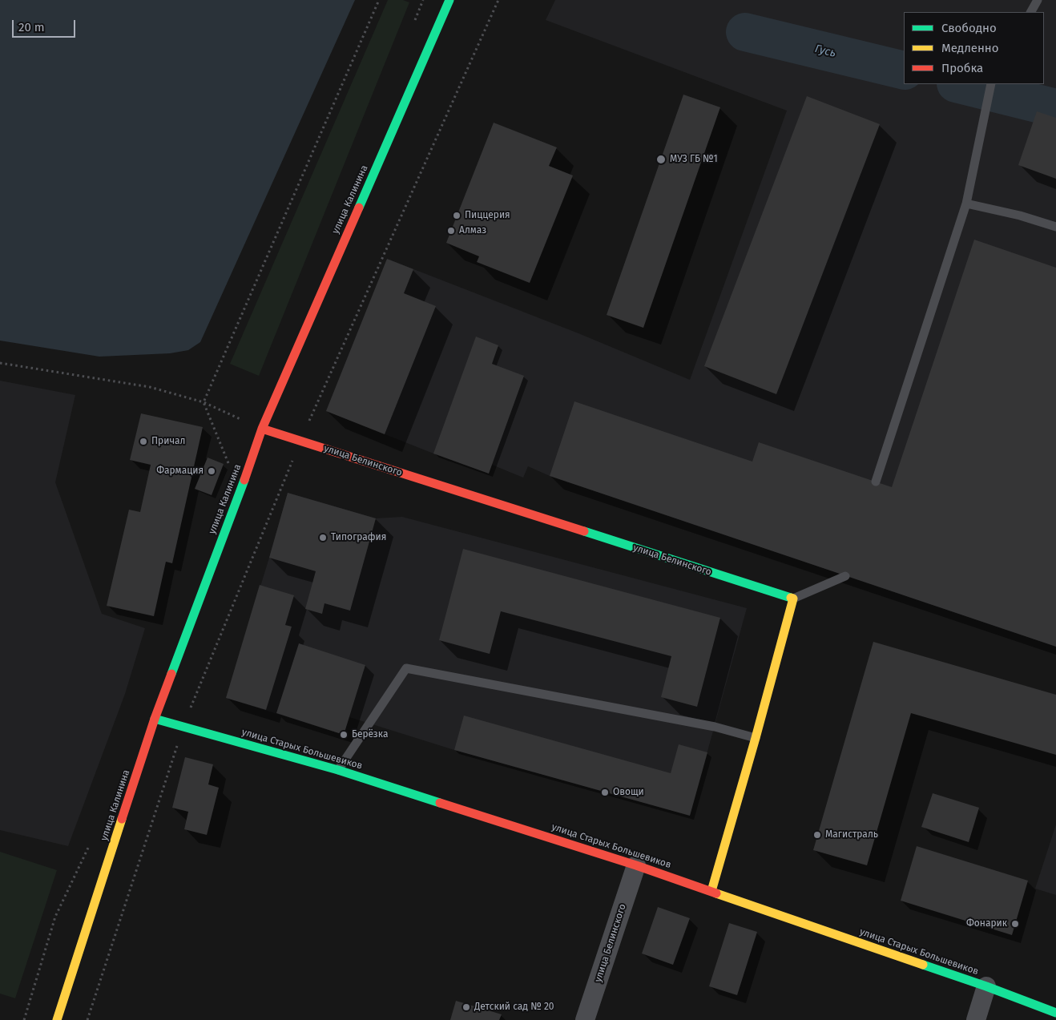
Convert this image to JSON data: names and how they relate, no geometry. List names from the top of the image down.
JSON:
{
  "streets": {
    "street": ["улица Калинина", "улица Белинского", "улица Старых Большевиков"]
  },
  "crossings": [
    ["улица Калинина", "улица Белинского"],
    ["улица Калинина", "улица Старых Большевиков"],
    ["улица Белинского", "улица Старых Большевиков"]
  ],
  "water": ["Гусь"],
  "places": [
    "МУЗ ГБ №1",
    "Пиццерия",
    "Алмаз",
    "Причал",
    "Фармация",
    "Типография",
    "Берёзка",
    "Овощи",
    "Магистраль",
    "Фонарик",
    "Детский сад № 20"
  ],
  "legend": ["Свободно", "Медленно", "Пробка"],
  "scale_bar": "20 m"
}
